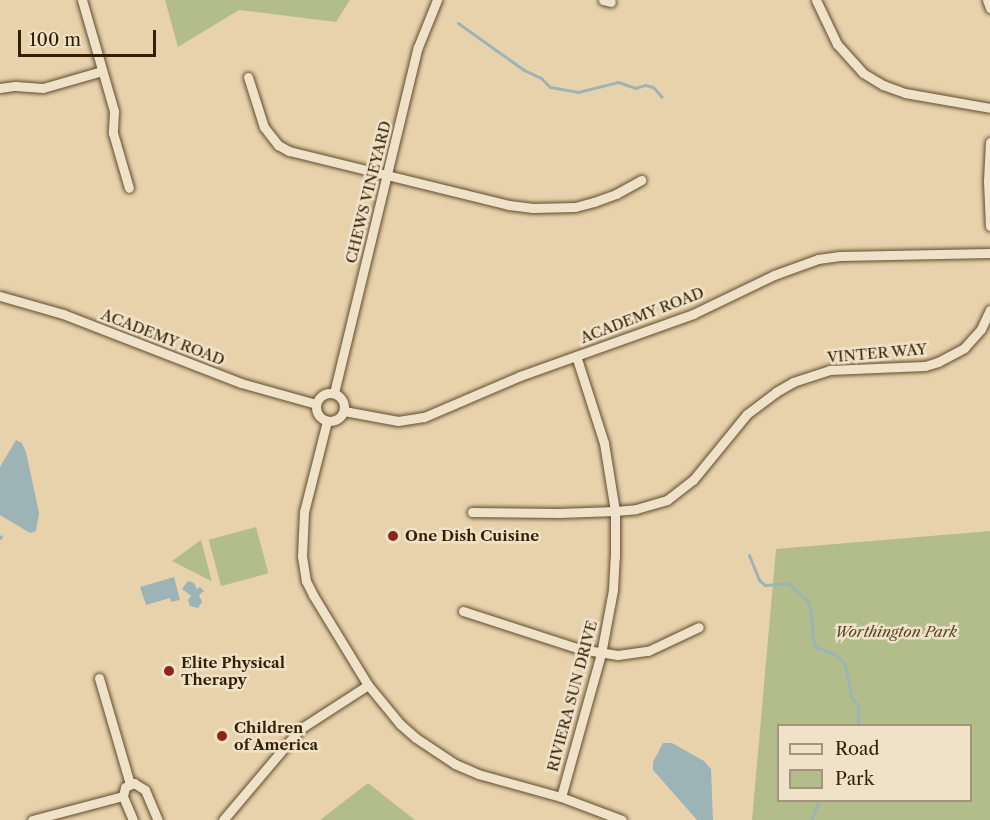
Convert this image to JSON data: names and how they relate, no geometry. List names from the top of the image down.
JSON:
{
  "streets": {
    "street": [
      "CHEWS VINEYARD",
      "ACADEMY ROAD",
      "VINTER WAY",
      "RIVIERA SUN DRIVE"
    ]
  },
  "crossings": [
    ["CHEWS VINEYARD", "ACADEMY ROAD"],
    ["ACADEMY ROAD", "RIVIERA SUN DRIVE"],
    ["VINTER WAY", "RIVIERA SUN DRIVE"]
  ],
  "parks": ["Worthington Park"],
  "places": ["One Dish Cuisine", "Elite Physical Therapy", "Children of America"],
  "legend": ["Road", "Park"],
  "scale_bar": "100 m"
}
